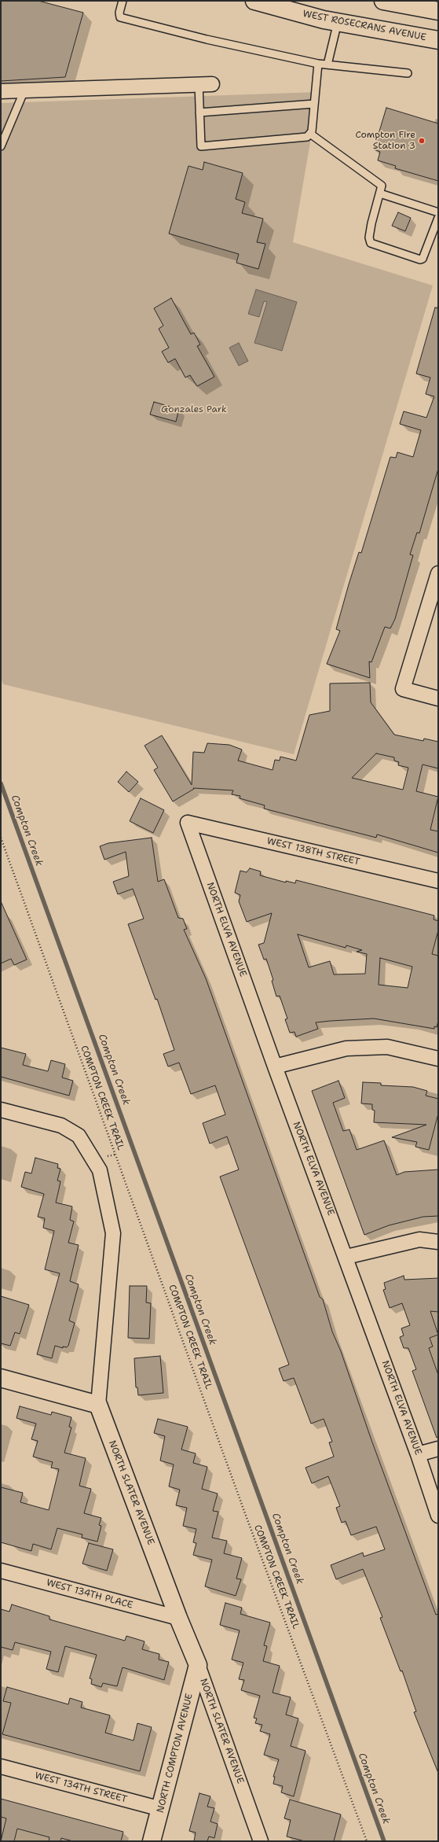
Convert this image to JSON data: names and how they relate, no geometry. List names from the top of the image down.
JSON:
{
  "streets": {
    "street": [
      "WEST ROSECRANS AVENUE",
      "WEST 138TH STREET",
      "NORTH ELVA AVENUE",
      "NORTH SLATER AVENUE",
      "WEST 134TH PLACE",
      "NORTH COMPTON AVENUE",
      "WEST 134TH STREET"
    ],
    "path": ["COMPTON CREEK TRAIL"]
  },
  "crossings": [
    ["WEST 138TH STREET", "NORTH ELVA AVENUE"],
    ["NORTH SLATER AVENUE", "WEST 134TH PLACE"],
    ["NORTH SLATER AVENUE", "NORTH COMPTON AVENUE"],
    ["NORTH COMPTON AVENUE", "WEST 134TH STREET"]
  ],
  "water": ["Compton Creek"],
  "parks": ["Gonzales Park"],
  "places": ["Compton Fire Station 3"]
}
